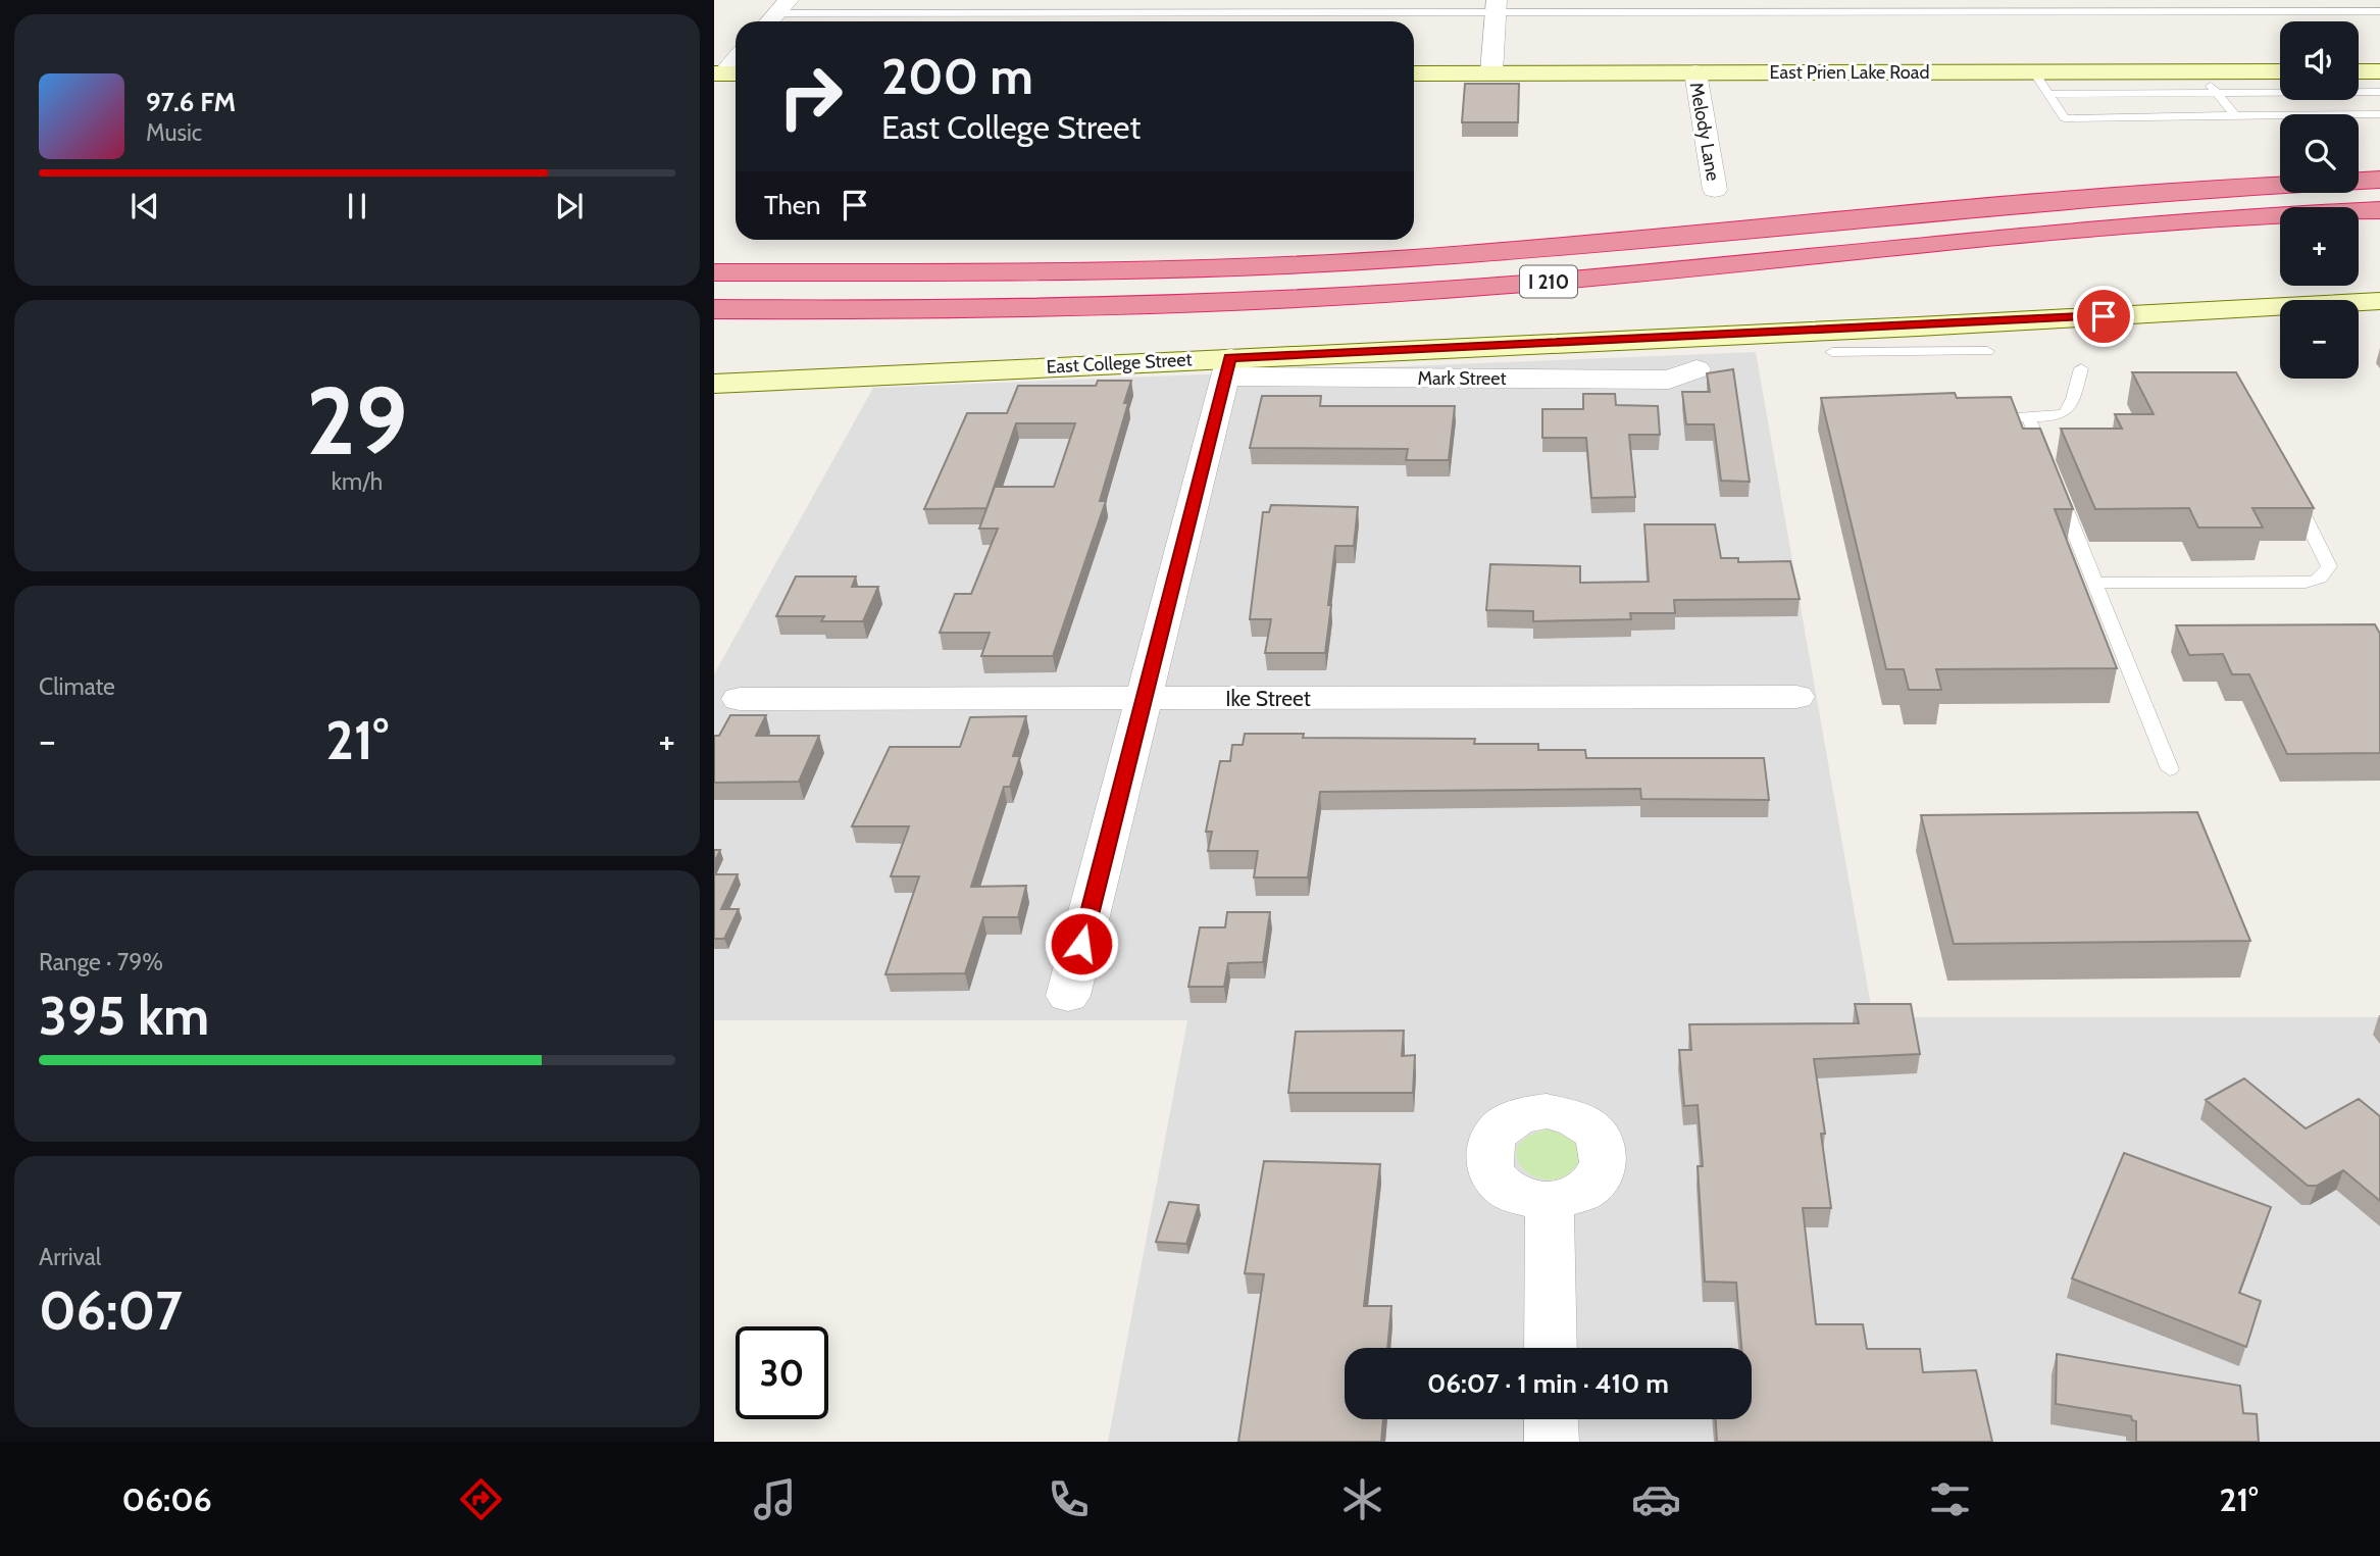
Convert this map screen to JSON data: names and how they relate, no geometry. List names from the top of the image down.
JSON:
{
  "streets": {
    "highway": ["I 210"],
    "street": [
      "East Prien Lake Road",
      "Melody Lane",
      "East College Street",
      "Mark Street",
      "Ike Street"
    ]
  },
  "crossings": [
    ["East Prien Lake Road", "Melody Lane"],
    ["East College Street", "Mark Street"]
  ],
  "page": {
    "map_buttons": ["+", "−"],
    "turn": ["200 m", "East College Street"],
    "song": ["97.6 FM", "Music"],
    "then": "Then",
    "tile": [
      ["29", "km/h"],
      "Climate",
      ["Range · 79%", "395 km"],
      ["Arrival", "06:07"]
    ],
    "heat": ["−", "21°", "+"],
    "limit": "30",
    "trip": "06:07 · 1 min · 410 m",
    "tabs": ["06:06", "21°"]
  }
}
